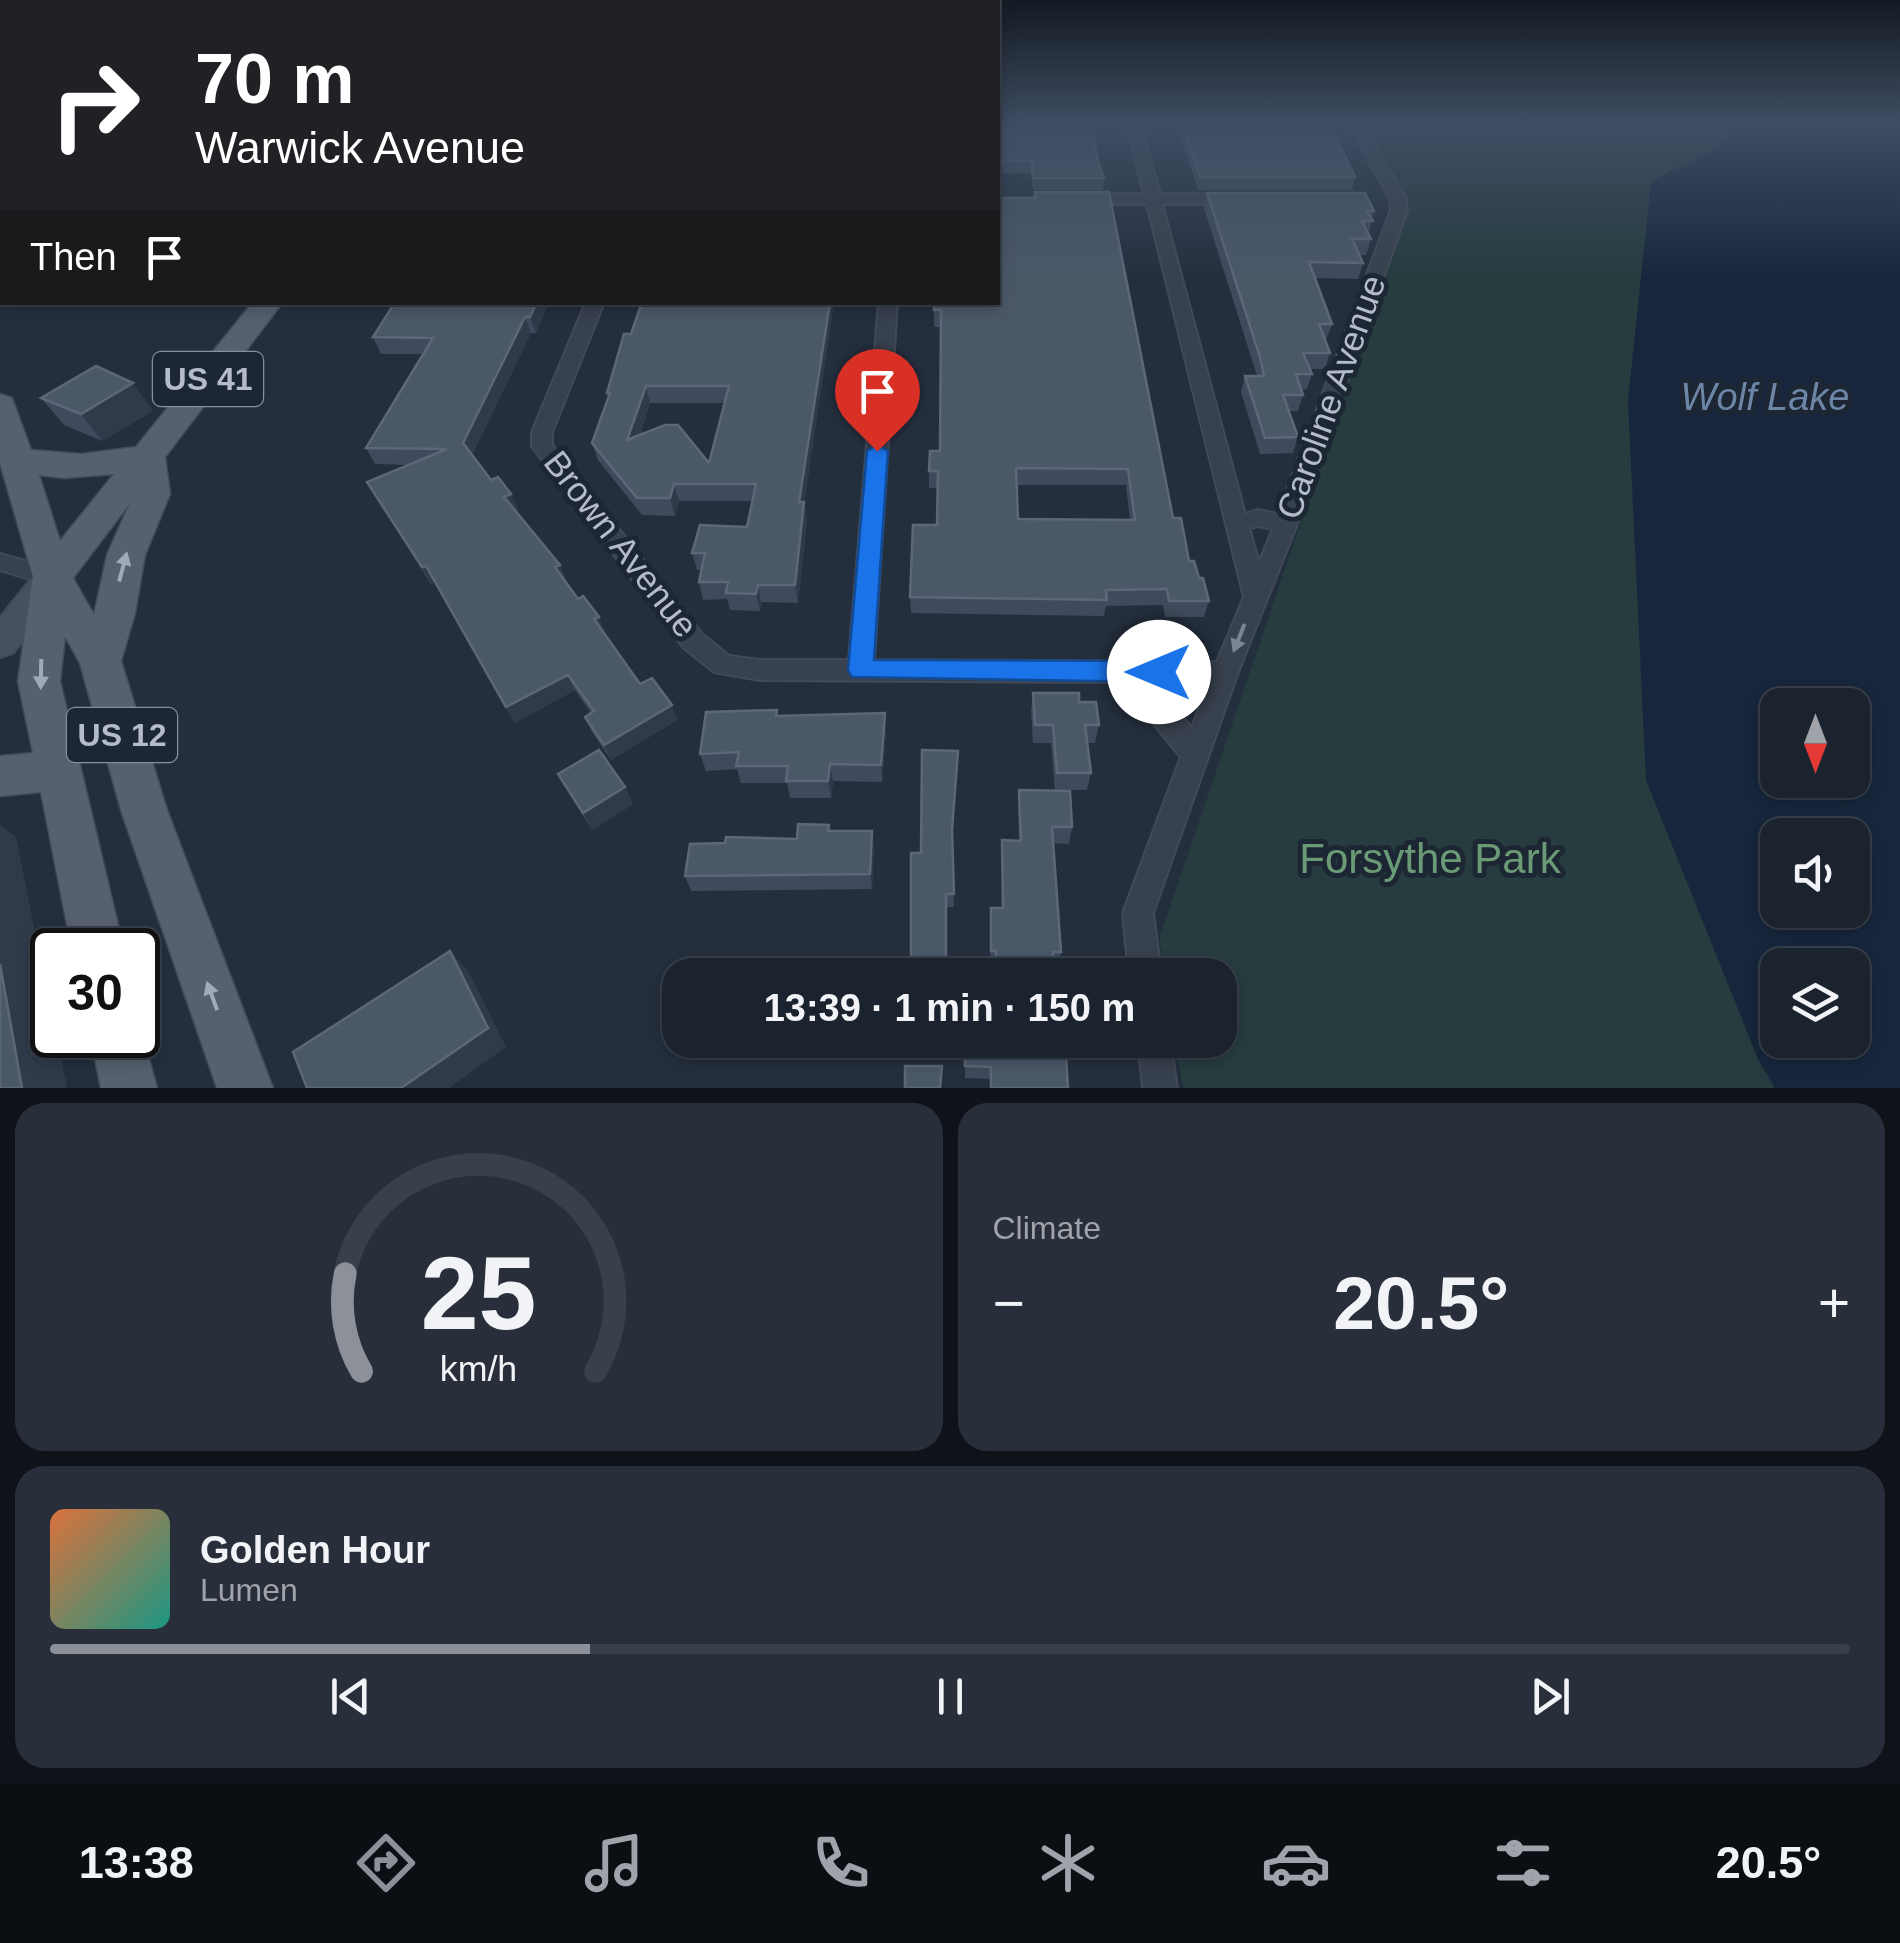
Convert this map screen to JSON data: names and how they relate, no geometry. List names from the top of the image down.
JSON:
{
  "streets": {
    "main road": ["US 41", "US 12"],
    "street": ["Caroline Avenue", "Brown Avenue"]
  },
  "crossings": [
    ["US 41", "US 12"]
  ],
  "water": ["Wolf Lake"],
  "parks": ["Forsythe Park"],
  "north": "bottom",
  "page": {
    "turn": ["70 m", "Warwick Avenue"],
    "then": "Then",
    "limit": "30",
    "trip": "13:39 · 1 min · 150 m",
    "tile": "Climate",
    "heat": ["−", "20.5°", "+"],
    "song": ["Golden Hour", "Lumen"],
    "tabs": ["13:38", "20.5°"],
    "gauge": ["25", "km/h"]
  }
}
